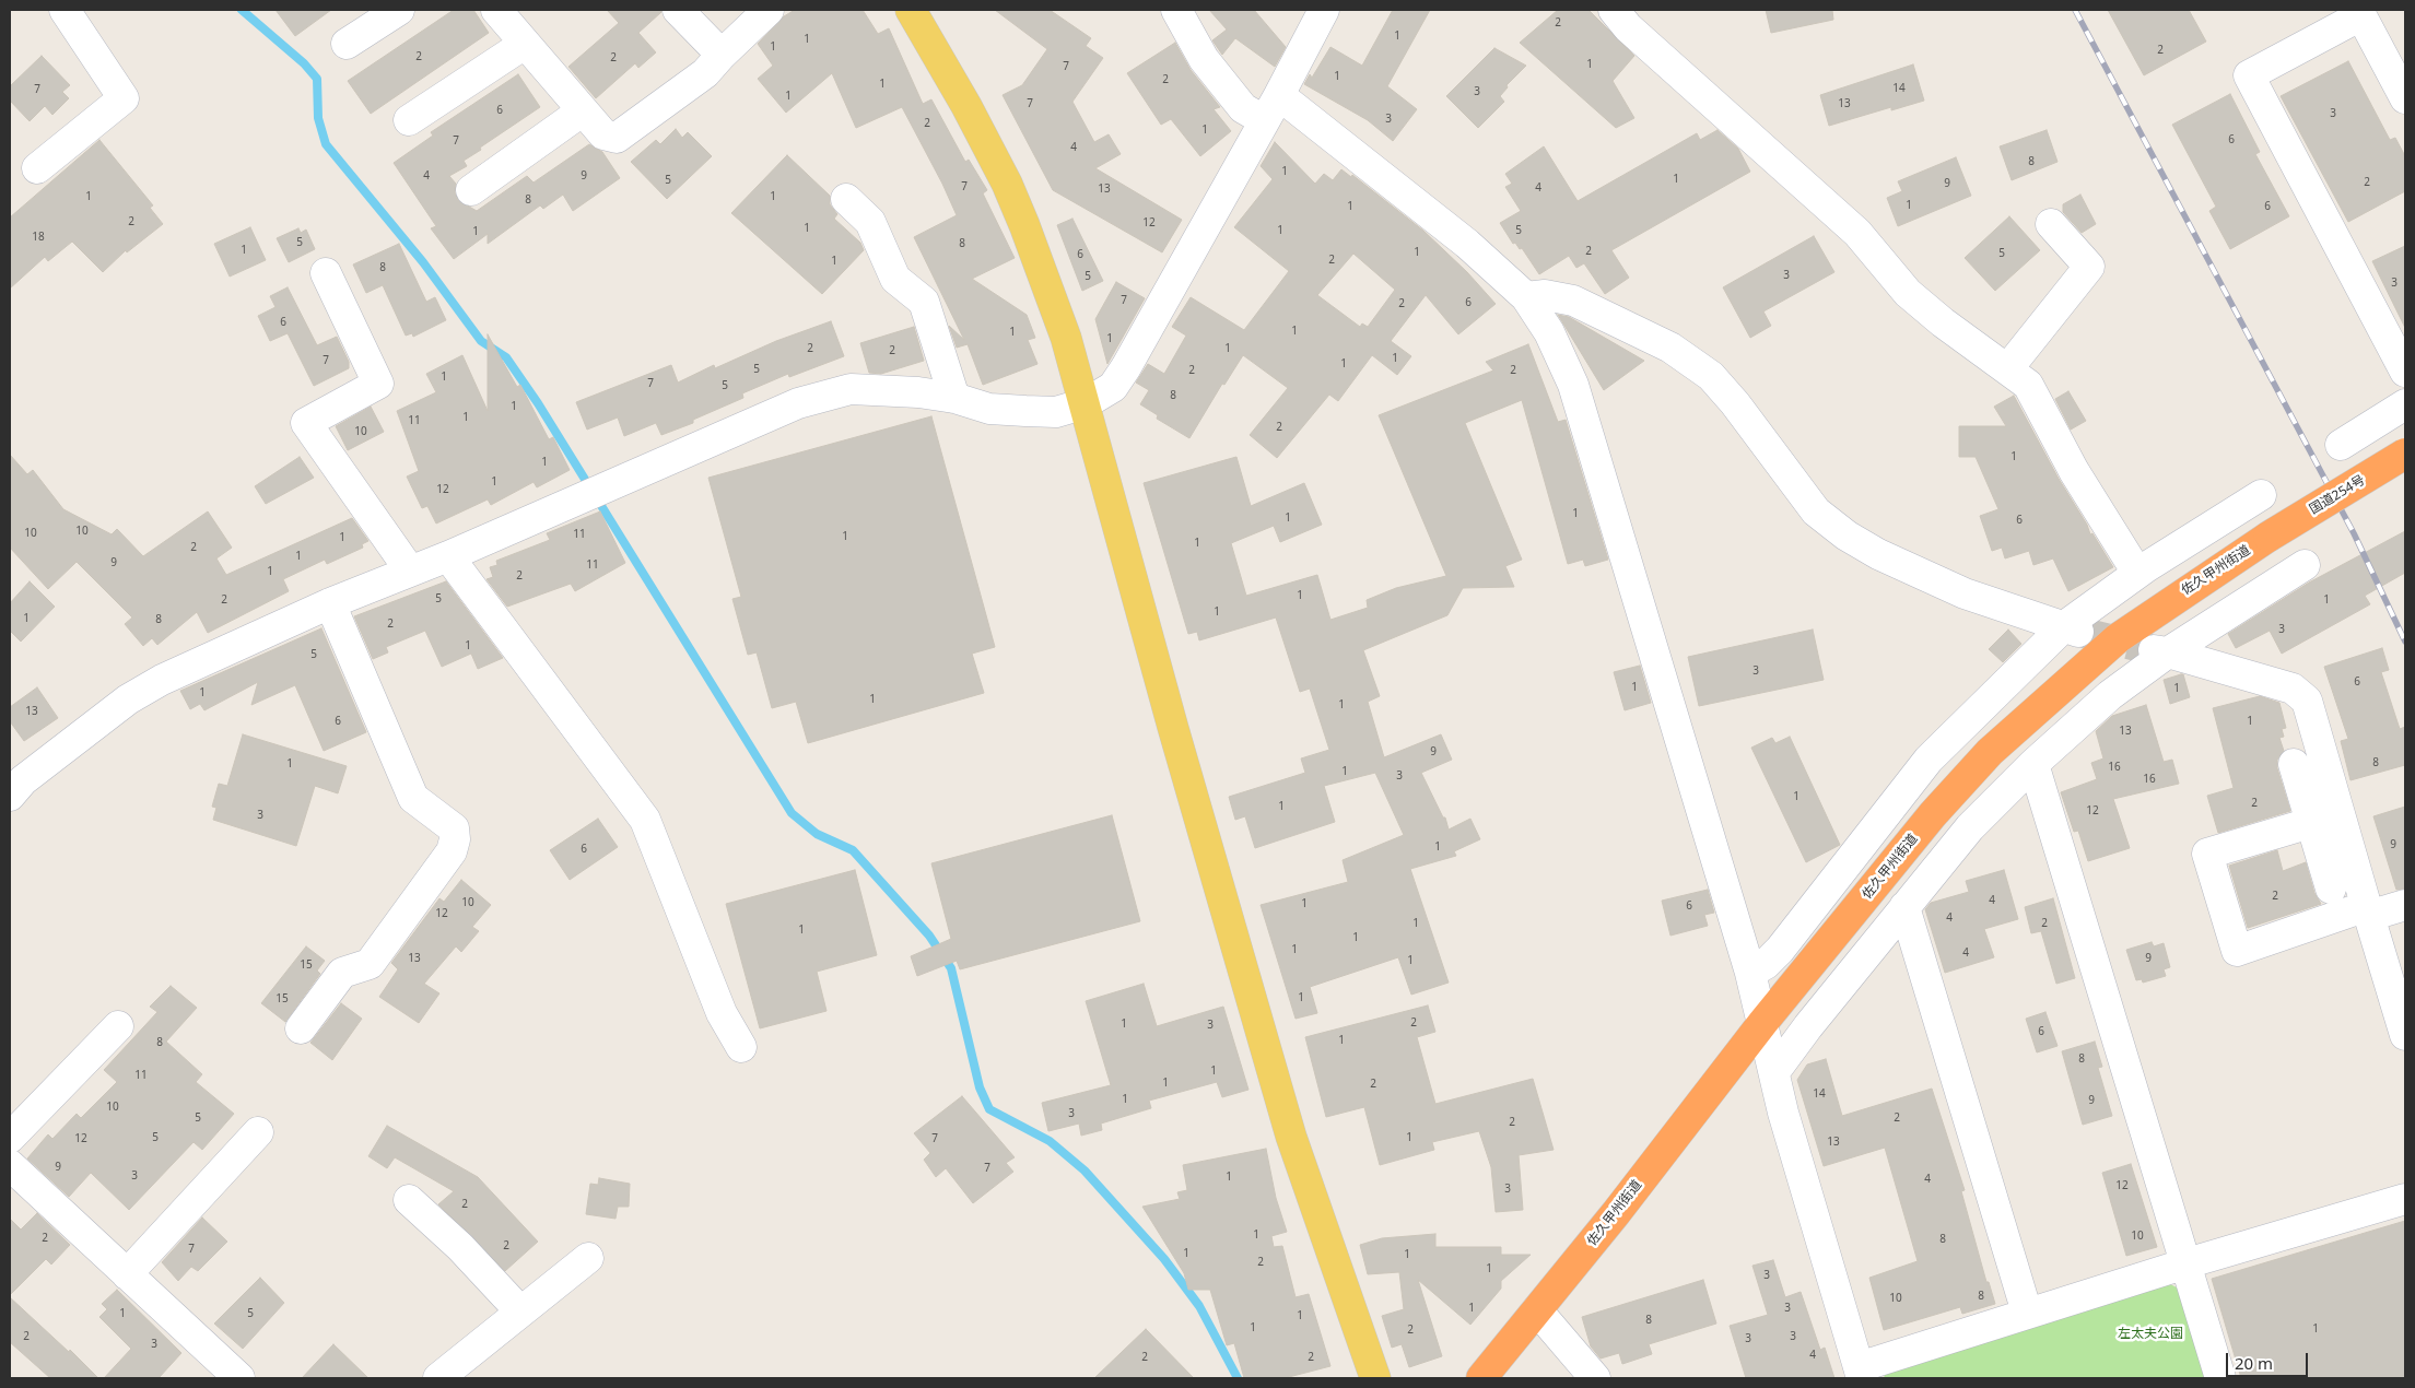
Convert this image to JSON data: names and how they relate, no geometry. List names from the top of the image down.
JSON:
{
  "streets": {
    "highway": ["国道254号", "佐久甲州街道"]
  },
  "crossings": [
    ["国道254号", "佐久甲州街道"]
  ],
  "parks": ["左太夫公園"],
  "house_numbers": [
    "2",
    "1",
    "1",
    "1",
    "2",
    "2",
    "2",
    "1",
    "7",
    "1",
    "2",
    "1",
    "14",
    "7",
    "3",
    "1",
    "7",
    "13",
    "6",
    "3",
    "3",
    "2",
    "1",
    "6",
    "7",
    "4",
    "8",
    "1",
    "4",
    "9",
    "1",
    "5",
    "2",
    "9",
    "7",
    "4",
    "13",
    "1",
    "1",
    "8",
    "1",
    "1",
    "6",
    "2",
    "12",
    "1",
    "1",
    "5",
    "1",
    "18",
    "5",
    "8",
    "1",
    "2",
    "1",
    "5",
    "6",
    "2",
    "1",
    "8",
    "3",
    "5",
    "3",
    "7",
    "6",
    "2",
    "6",
    "1",
    "1",
    "1",
    "2",
    "1",
    "2",
    "1",
    "7",
    "1",
    "5",
    "2",
    "2",
    "1",
    "7",
    "5",
    "8",
    "1",
    "1",
    "11",
    "2",
    "10",
    "1",
    "1",
    "1",
    "12",
    "1",
    "1",
    "6",
    "10",
    "10",
    "11",
    "1",
    "1",
    "1",
    "2",
    "1",
    "9",
    "11",
    "1",
    "2",
    "1",
    "5",
    "2",
    "1",
    "1",
    "1",
    "8",
    "2",
    "3",
    "1",
    "5",
    "3",
    "6",
    "1",
    "1",
    "1",
    "1",
    "1",
    "13",
    "6",
    "1",
    "13",
    "9",
    "8",
    "1",
    "16",
    "1",
    "3",
    "16",
    "1",
    "2",
    "1",
    "12",
    "3",
    "9",
    "1",
    "6",
    "2",
    "4",
    "10",
    "1",
    "6",
    "12",
    "4",
    "1",
    "2",
    "1",
    "1",
    "1",
    "4",
    "13",
    "9",
    "1",
    "15",
    "1",
    "15",
    "2",
    "1",
    "3",
    "6",
    "1",
    "8",
    "8",
    "1",
    "11",
    "1",
    "2",
    "14",
    "1",
    "9",
    "10",
    "3",
    "5",
    "2",
    "2",
    "5",
    "1",
    "12",
    "7",
    "13",
    "9",
    "7",
    "3",
    "1",
    "4",
    "12",
    "3",
    "2",
    "1",
    "10",
    "2",
    "8",
    "2",
    "7",
    "1",
    "1",
    "2",
    "1",
    "3",
    "8",
    "10",
    "1",
    "3",
    "1",
    "5",
    "1",
    "8",
    "1",
    "1",
    "2",
    "2",
    "3",
    "3",
    "3",
    "4",
    "2",
    "2"
  ],
  "scale_bar": "20 m"
}
